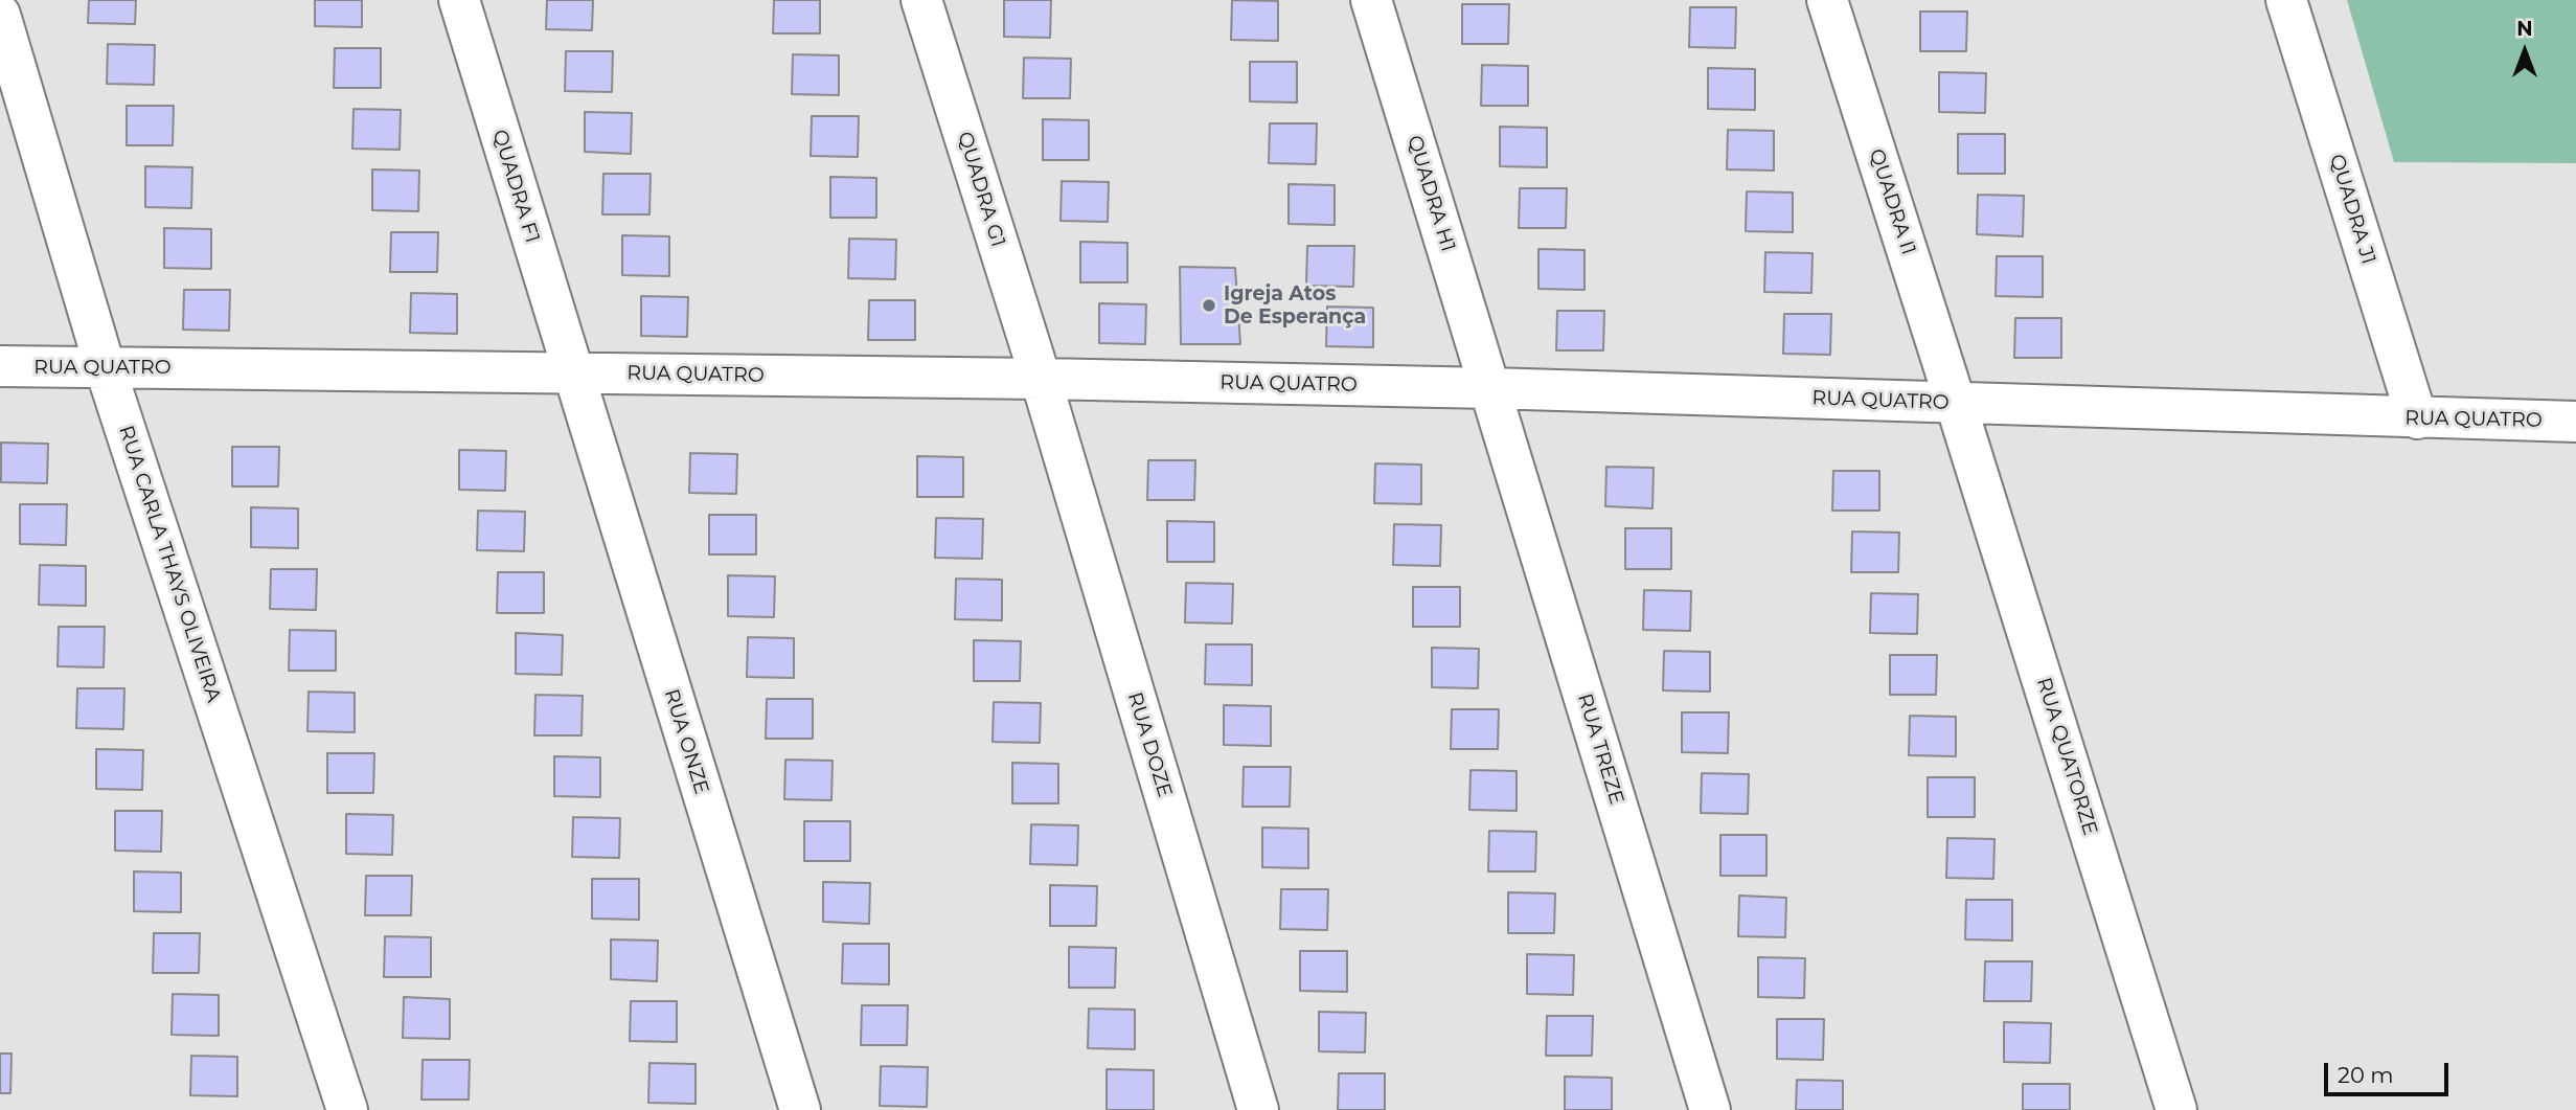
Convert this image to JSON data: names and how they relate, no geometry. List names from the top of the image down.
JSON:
{
  "streets": {
    "street": [
      "QUADRA F1",
      "QUADRA G1",
      "QUADRA H1",
      "QUADRA I1",
      "QUADRA J1",
      "RUA QUATRO",
      "RUA CARLA THAYS OLIVEIRA",
      "RUA ONZE",
      "RUA DOZE",
      "RUA TREZE",
      "RUA QUATORZE"
    ]
  },
  "crossings": [
    ["QUADRA F1", "RUA QUATRO"],
    ["QUADRA F1", "RUA ONZE"],
    ["QUADRA G1", "RUA QUATRO"],
    ["QUADRA G1", "RUA DOZE"],
    ["QUADRA H1", "RUA QUATRO"],
    ["QUADRA H1", "RUA TREZE"],
    ["QUADRA I1", "RUA QUATRO"],
    ["QUADRA I1", "RUA QUATORZE"],
    ["QUADRA J1", "RUA QUATRO"],
    ["RUA QUATRO", "RUA CARLA THAYS OLIVEIRA"],
    ["RUA QUATRO", "RUA ONZE"],
    ["RUA QUATRO", "RUA DOZE"],
    ["RUA QUATRO", "RUA TREZE"],
    ["RUA QUATRO", "RUA QUATORZE"]
  ],
  "places": ["Igreja Atos De Esperança"],
  "scale_bar": "20 m",
  "north": "top"
}
